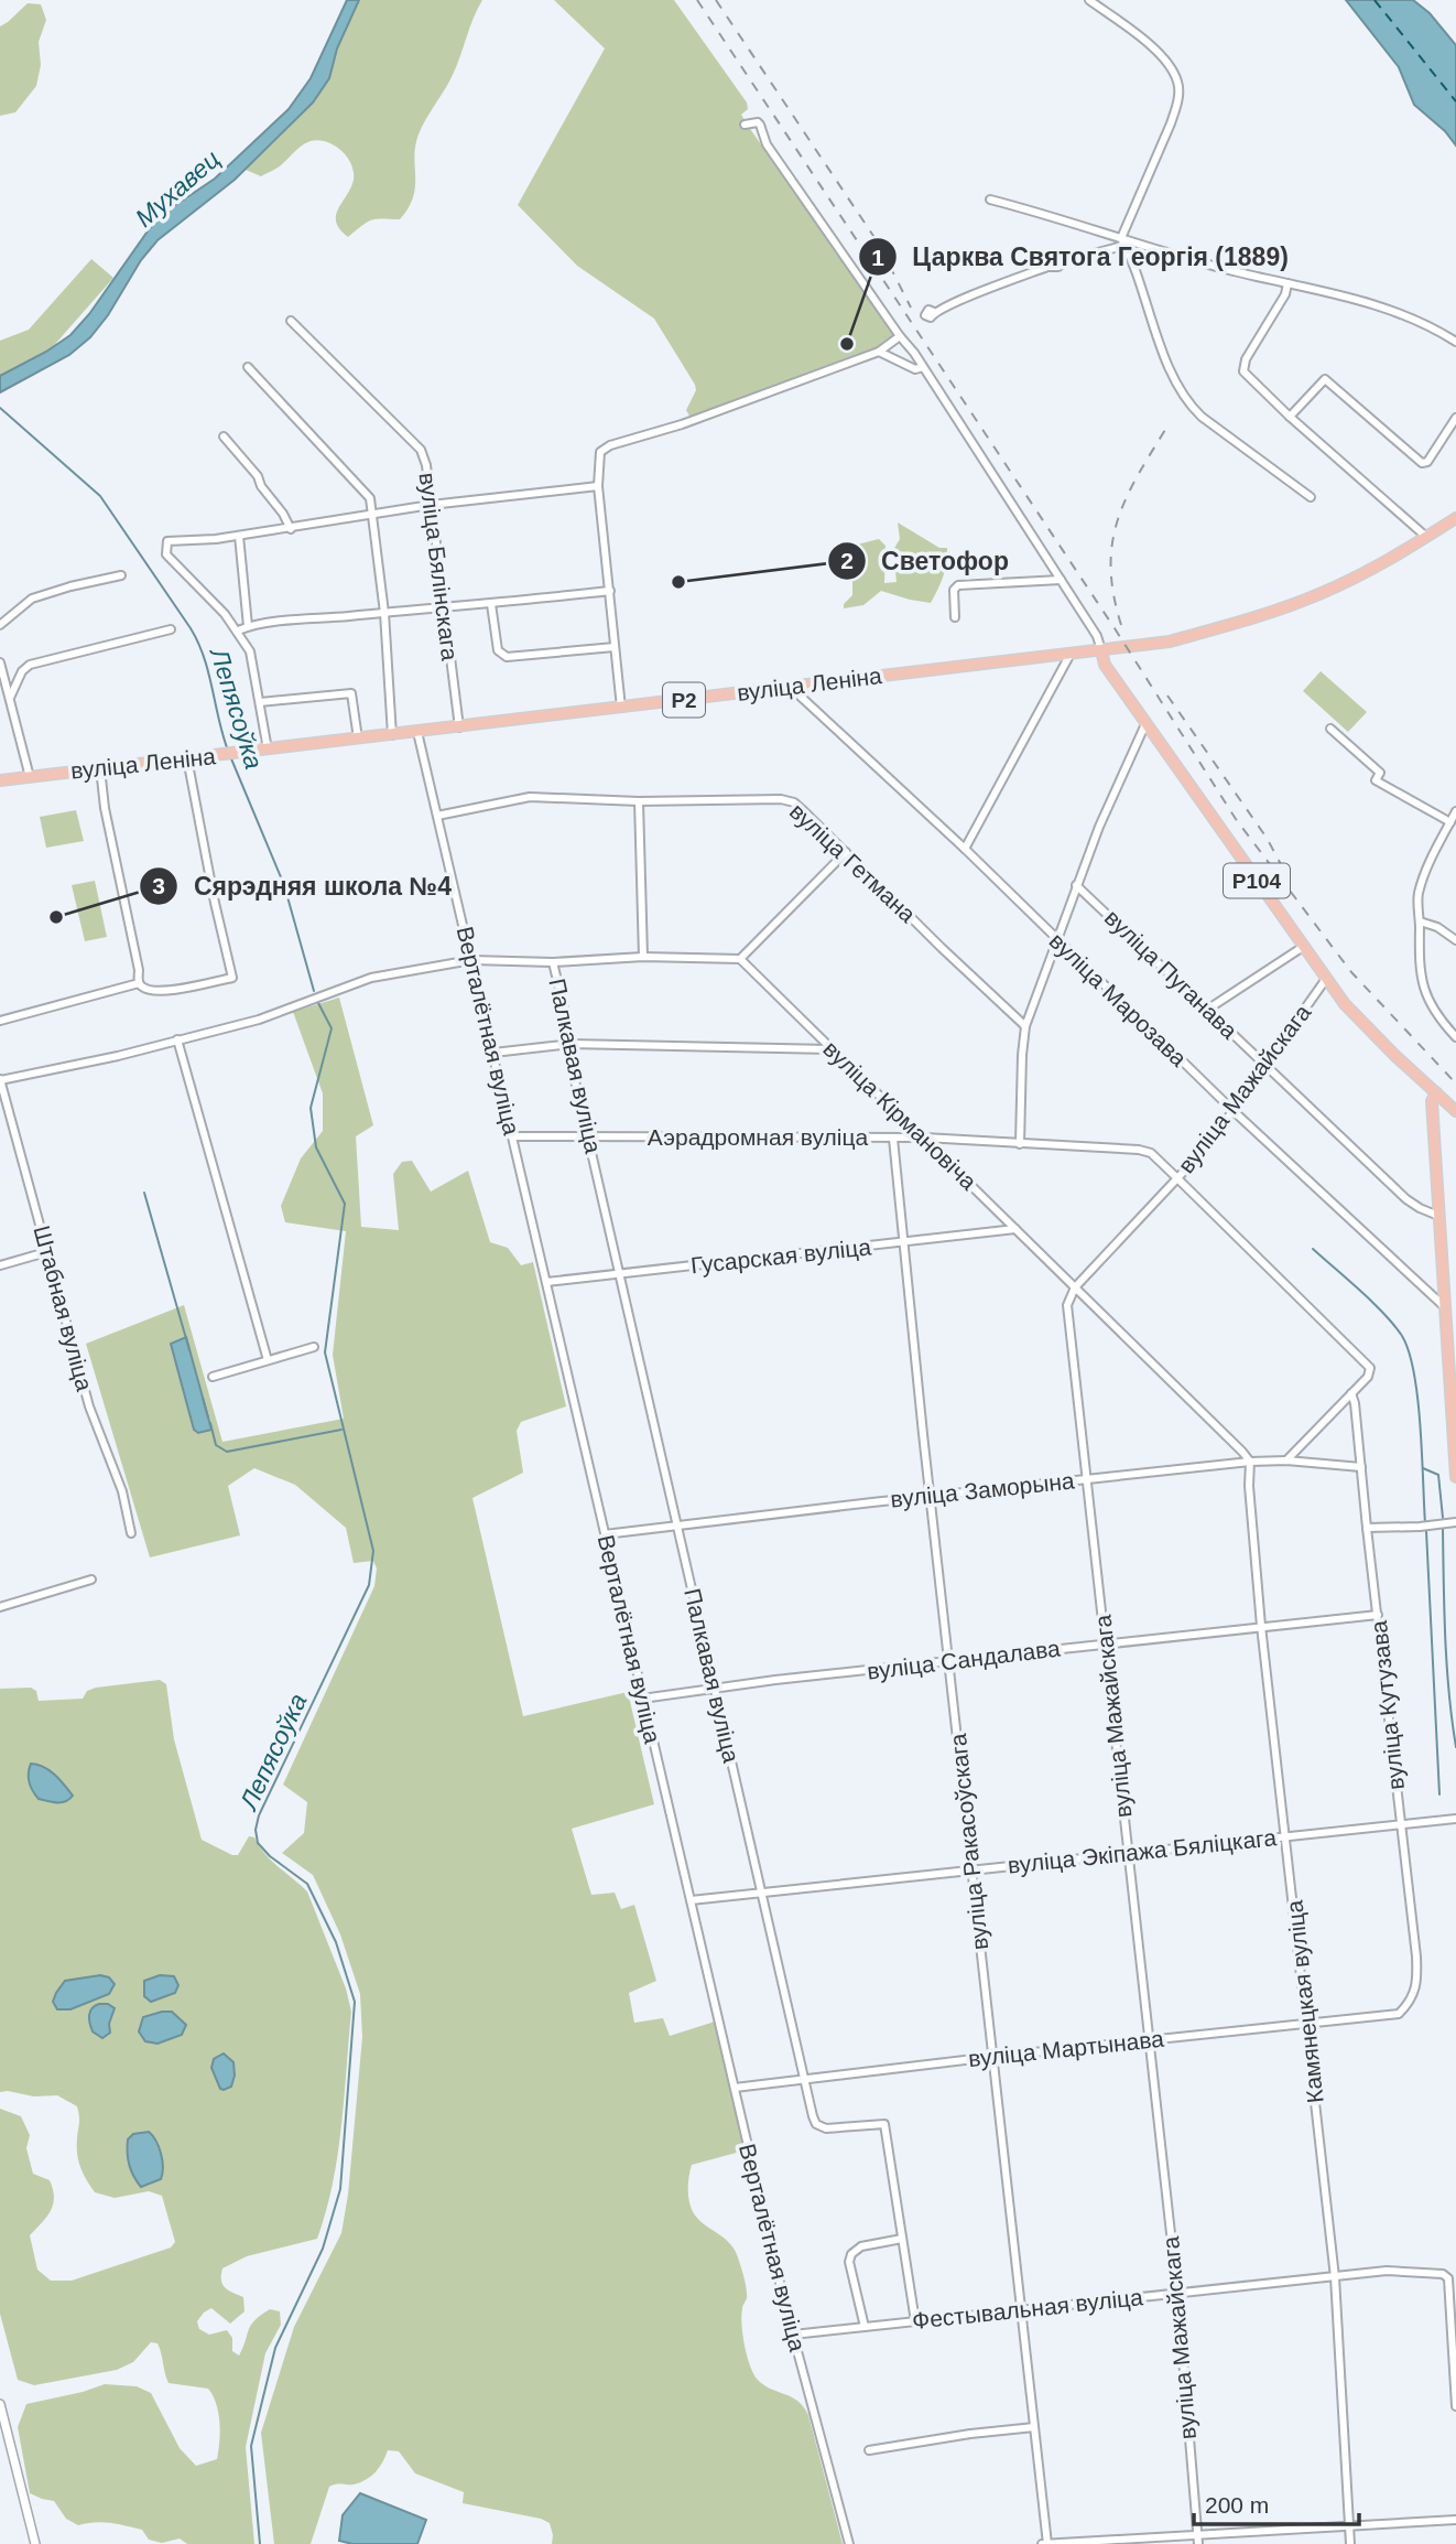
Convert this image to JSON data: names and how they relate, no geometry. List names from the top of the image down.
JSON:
{
  "streets": {
    "main road": ["вуліца Леніна", "Р2", "Р104"],
    "street": [
      "вуліца Бялінскага",
      "вуліца Гетмана",
      "вуліца Пуганава",
      "вуліца Марозава",
      "Верталётная вуліца",
      "Палкавая вуліца",
      "вуліца Мажайскага",
      "вуліца Кірмановіча",
      "Аэрадромная вуліца",
      "Гусарская вуліца",
      "Штабная вуліца",
      "вуліца Заморына",
      "вуліца Сандалава",
      "вуліца Кутузава",
      "вуліца Ракасоўскага",
      "вуліца Экіпажа Бяліцкага",
      "Камянецкая вуліца",
      "вуліца Мартынава",
      "Фестывальная вуліца"
    ]
  },
  "crossings": [
    ["вуліца Бялінскага", "вуліца Леніна"],
    ["вуліца Леніна", "Р104"],
    ["вуліца Леніна", "вуліца Марозава"],
    ["вуліца Леніна", "Верталётная вуліца"],
    ["вуліца Гетмана", "Верталётная вуліца"],
    ["Р104", "вуліца Мажайскага"],
    ["вуліца Пуганава", "вуліца Мажайскага"],
    ["вуліца Марозава", "вуліца Мажайскага"],
    ["Верталётная вуліца", "Аэрадромная вуліца"],
    ["Верталётная вуліца", "Гусарская вуліца"],
    ["Верталётная вуліца", "Штабная вуліца"],
    ["Верталётная вуліца", "вуліца Заморына"],
    ["Верталётная вуліца", "вуліца Сандалава"],
    ["Верталётная вуліца", "вуліца Экіпажа Бяліцкага"],
    ["Верталётная вуліца", "вуліца Мартынава"],
    ["Верталётная вуліца", "Фестывальная вуліца"],
    ["Палкавая вуліца", "Аэрадромная вуліца"],
    ["Палкавая вуліца", "Гусарская вуліца"],
    ["Палкавая вуліца", "вуліца Заморына"],
    ["Палкавая вуліца", "вуліца Сандалава"],
    ["Палкавая вуліца", "вуліца Экіпажа Бяліцкага"],
    ["Палкавая вуліца", "вуліца Мартынава"],
    ["Палкавая вуліца", "Фестывальная вуліца"],
    ["вуліца Мажайскага", "вуліца Кірмановіча"],
    ["вуліца Мажайскага", "Аэрадромная вуліца"],
    ["вуліца Мажайскага", "вуліца Заморына"],
    ["вуліца Мажайскага", "вуліца Сандалава"],
    ["вуліца Мажайскага", "вуліца Экіпажа Бяліцкага"],
    ["вуліца Мажайскага", "вуліца Мартынава"],
    ["вуліца Мажайскага", "Фестывальная вуліца"],
    ["вуліца Кірмановіча", "Аэрадромная вуліца"],
    ["вуліца Кірмановіча", "Гусарская вуліца"],
    ["вуліца Кірмановіча", "вуліца Заморына"],
    ["вуліца Кірмановіча", "Камянецкая вуліца"],
    ["Аэрадромная вуліца", "вуліца Ракасоўскага"],
    ["Гусарская вуліца", "вуліца Ракасоўскага"],
    ["вуліца Заморына", "вуліца Кутузава"],
    ["вуліца Заморына", "вуліца Ракасоўскага"],
    ["вуліца Заморына", "Камянецкая вуліца"],
    ["вуліца Сандалава", "вуліца Кутузава"],
    ["вуліца Сандалава", "вуліца Ракасоўскага"],
    ["вуліца Сандалава", "Камянецкая вуліца"],
    ["вуліца Кутузава", "вуліца Экіпажа Бяліцкага"],
    ["вуліца Кутузава", "вуліца Мартынава"],
    ["вуліца Ракасоўскага", "вуліца Экіпажа Бяліцкага"],
    ["вуліца Ракасоўскага", "вуліца Мартынава"],
    ["вуліца Ракасоўскага", "Фестывальная вуліца"],
    ["вуліца Экіпажа Бяліцкага", "Камянецкая вуліца"],
    ["Камянецкая вуліца", "вуліца Мартынава"],
    ["Камянецкая вуліца", "Фестывальная вуліца"]
  ],
  "water": ["Мухавец", "Лепясоўка"],
  "places": ["Царква Святога Георгія (1889)", "Светофор", "Сярэдняя школа №4"],
  "scale_bar": "200 m"
}
